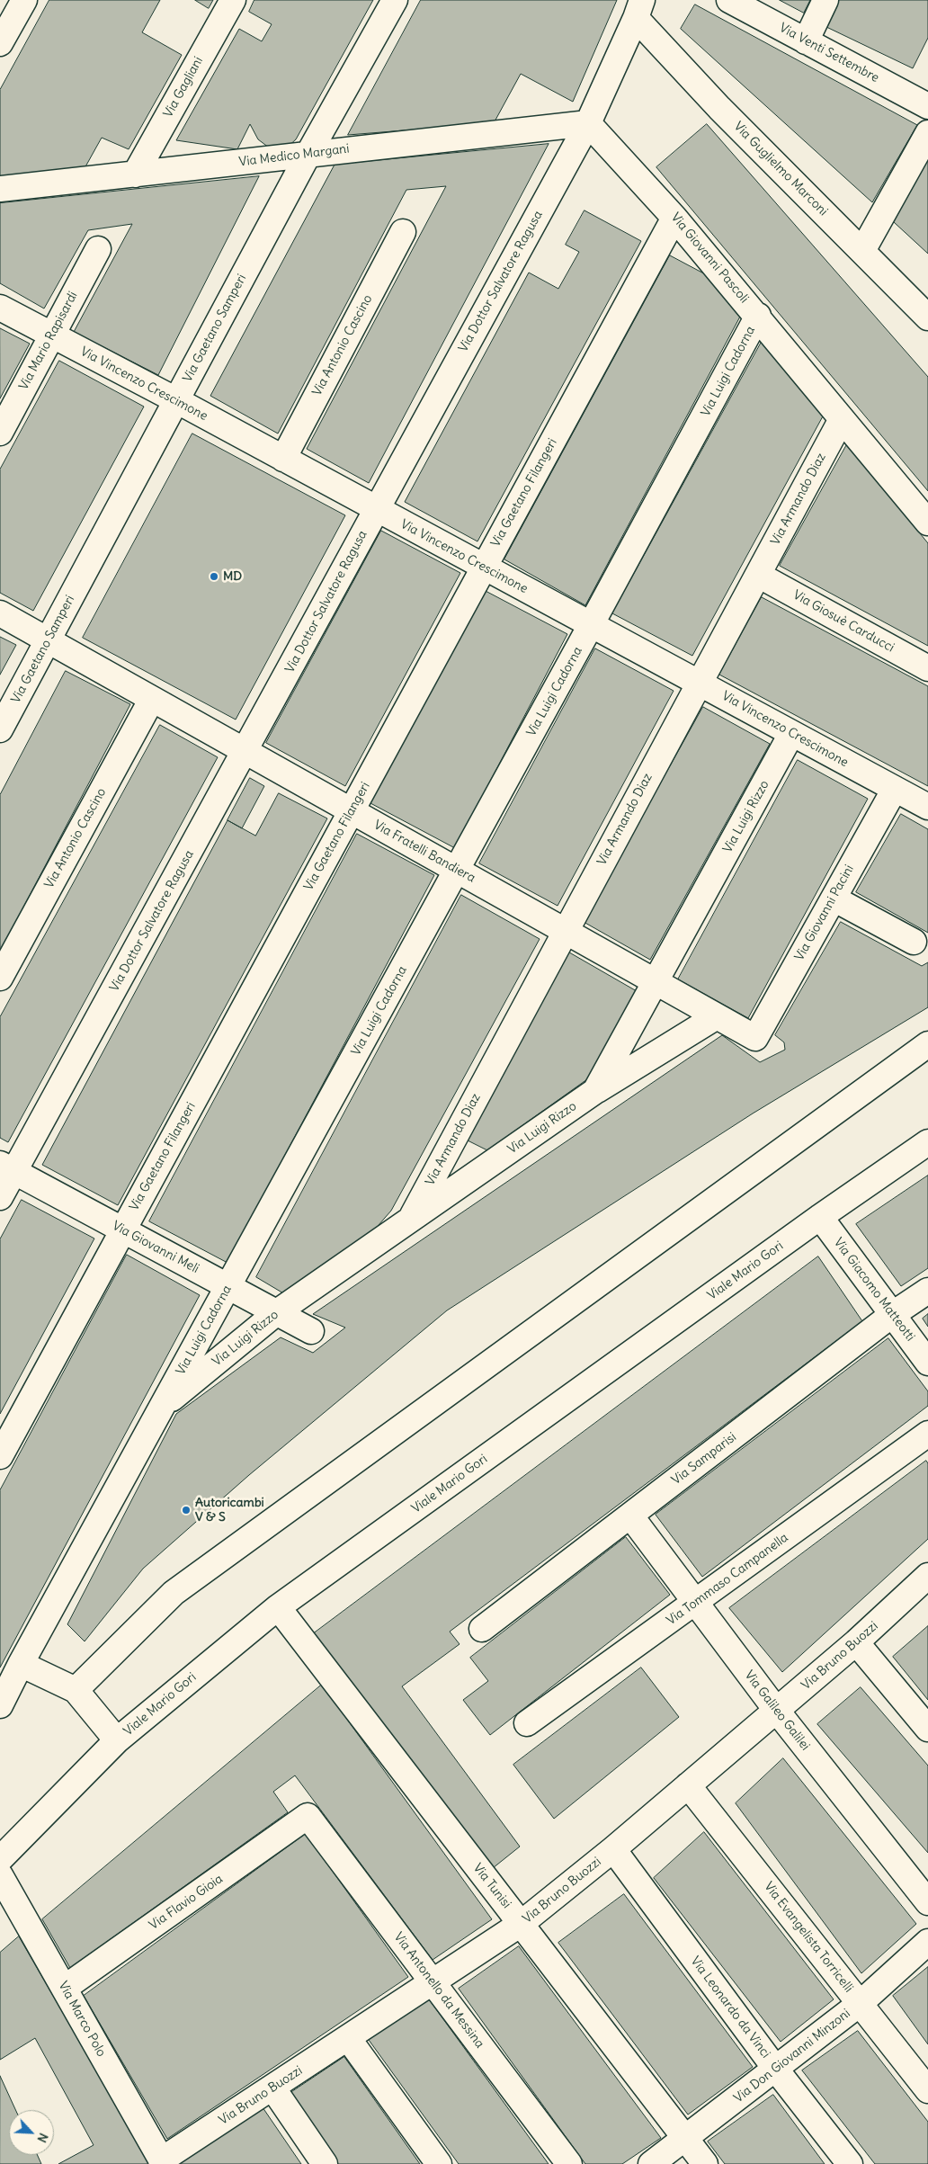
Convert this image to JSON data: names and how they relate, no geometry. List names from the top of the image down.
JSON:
{
  "streets": {
    "street": [
      "Via Venti Settembre",
      "Via Gagliani",
      "Via Medico Margani",
      "Via Guglielmo Marconi",
      "Via Giovanni Pascoli",
      "Via Dottor Salvatore Ragusa",
      "Via Gaetano Samperi",
      "Via Mario Rapisardi",
      "Via Antonio Cascino",
      "Via Luigi Cadorna",
      "Via Vincenzo Crescimone",
      "Via Gaetano Filangeri",
      "Via Armando Diaz",
      "Via Giosuè Carducci",
      "Via Luigi Rizzo",
      "Via Fratelli Bandiera",
      "Via Giovanni Pacini",
      "Via Giovanni Meli",
      "Viale Mario Gori",
      "Via Giacomo Matteotti",
      "Via Samparisi",
      "Via Tommaso Campanella",
      "Via Bruno Buozzi",
      "Via Galileo Galilei",
      "Via Tunisi",
      "Via Flavio Gioia",
      "Via Evangelista Torricelli",
      "Via Antonello da Messina",
      "Via Leonardo da Vinci",
      "Via Marco Polo",
      "Via Don Giovanni Minzoni"
    ]
  },
  "crossings": [
    ["Via Gagliani", "Via Medico Margani"],
    ["Via Medico Margani", "Via Giovanni Pascoli"],
    ["Via Medico Margani", "Via Dottor Salvatore Ragusa"],
    ["Via Medico Margani", "Via Gaetano Samperi"],
    ["Via Guglielmo Marconi", "Via Dottor Salvatore Ragusa"],
    ["Via Giovanni Pascoli", "Via Dottor Salvatore Ragusa"],
    ["Via Giovanni Pascoli", "Via Luigi Cadorna"],
    ["Via Giovanni Pascoli", "Via Gaetano Filangeri"],
    ["Via Giovanni Pascoli", "Via Armando Diaz"],
    ["Via Dottor Salvatore Ragusa", "Via Vincenzo Crescimone"],
    ["Via Dottor Salvatore Ragusa", "Via Fratelli Bandiera"],
    ["Via Dottor Salvatore Ragusa", "Via Giovanni Meli"],
    ["Via Gaetano Samperi", "Via Vincenzo Crescimone"],
    ["Via Gaetano Samperi", "Via Fratelli Bandiera"],
    ["Via Mario Rapisardi", "Via Vincenzo Crescimone"],
    ["Via Antonio Cascino", "Via Vincenzo Crescimone"],
    ["Via Antonio Cascino", "Via Fratelli Bandiera"],
    ["Via Luigi Cadorna", "Via Vincenzo Crescimone"],
    ["Via Luigi Cadorna", "Via Luigi Rizzo"],
    ["Via Luigi Cadorna", "Via Fratelli Bandiera"],
    ["Via Luigi Cadorna", "Via Giovanni Meli"],
    ["Via Vincenzo Crescimone", "Via Gaetano Filangeri"],
    ["Via Vincenzo Crescimone", "Via Armando Diaz"],
    ["Via Vincenzo Crescimone", "Via Luigi Rizzo"],
    ["Via Vincenzo Crescimone", "Via Giovanni Pacini"],
    ["Via Gaetano Filangeri", "Via Fratelli Bandiera"],
    ["Via Gaetano Filangeri", "Via Giovanni Meli"],
    ["Via Armando Diaz", "Via Giosuè Carducci"],
    ["Via Armando Diaz", "Via Luigi Rizzo"],
    ["Via Armando Diaz", "Via Fratelli Bandiera"],
    ["Via Luigi Rizzo", "Via Fratelli Bandiera"],
    ["Via Luigi Rizzo", "Via Giovanni Meli"],
    ["Via Fratelli Bandiera", "Via Giovanni Pacini"],
    ["Viale Mario Gori", "Via Giacomo Matteotti"],
    ["Viale Mario Gori", "Via Tunisi"],
    ["Via Giacomo Matteotti", "Via Samparisi"],
    ["Via Samparisi", "Via Galileo Galilei"],
    ["Via Tommaso Campanella", "Via Galileo Galilei"],
    ["Via Bruno Buozzi", "Via Galileo Galilei"],
    ["Via Bruno Buozzi", "Via Tunisi"],
    ["Via Bruno Buozzi", "Via Evangelista Torricelli"],
    ["Via Bruno Buozzi", "Via Antonello da Messina"],
    ["Via Bruno Buozzi", "Via Leonardo da Vinci"],
    ["Via Bruno Buozzi", "Via Marco Polo"],
    ["Via Tunisi", "Via Don Giovanni Minzoni"],
    ["Via Flavio Gioia", "Via Antonello da Messina"],
    ["Via Flavio Gioia", "Via Marco Polo"],
    ["Via Evangelista Torricelli", "Via Don Giovanni Minzoni"],
    ["Via Leonardo da Vinci", "Via Don Giovanni Minzoni"]
  ],
  "places": ["MD", "Autoricambi V & S"],
  "north": "bottom right"
}
